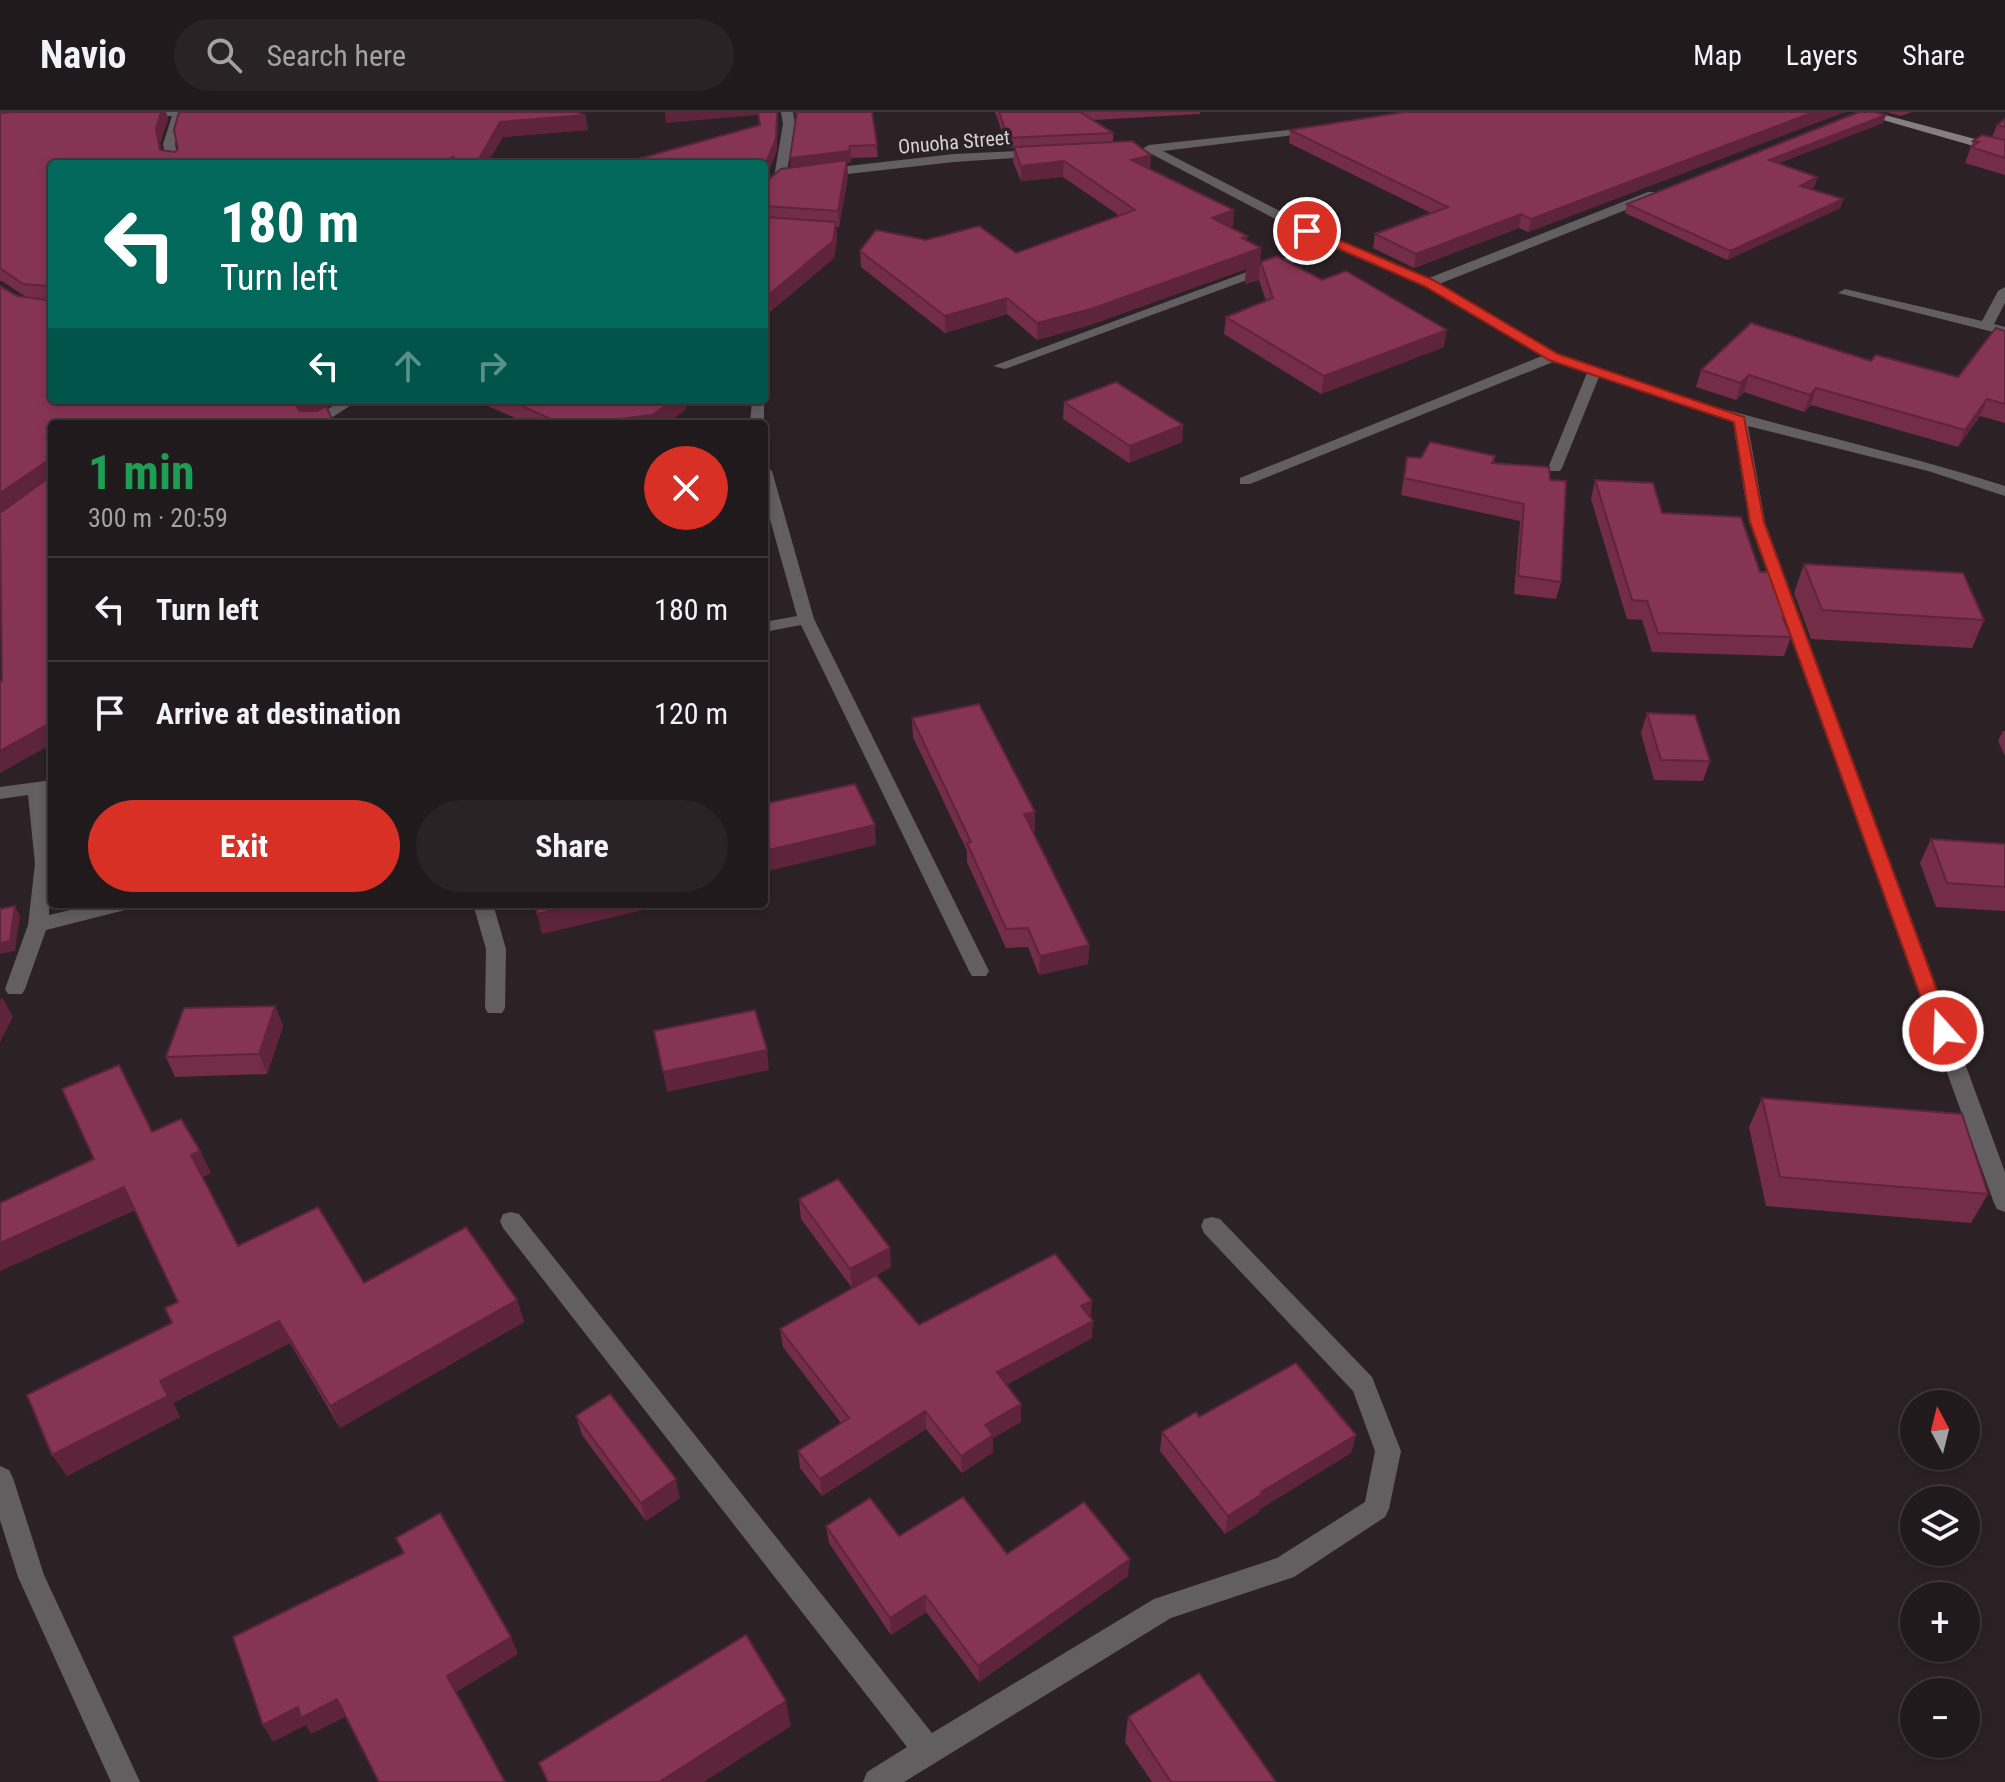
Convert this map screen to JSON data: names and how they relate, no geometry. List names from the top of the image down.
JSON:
{
  "streets": {
    "street": ["Onuoha Street"]
  },
  "north": "top",
  "page": {
    "header": "Navio",
    "search": "Search here",
    "nav": ["Map", "Layers", "Share"],
    "turn": ["180 m", "Turn left"],
    "heading": ["1 min", "300 m · 20:59"],
    "list": [
      {
        "name": "Turn left",
        "value": "180 m"
      },
      {
        "name": "Arrive at destination",
        "value": "120 m"
      }
    ],
    "buttons": ["Exit", "Share"],
    "map_buttons": ["+", "−"]
  }
}
